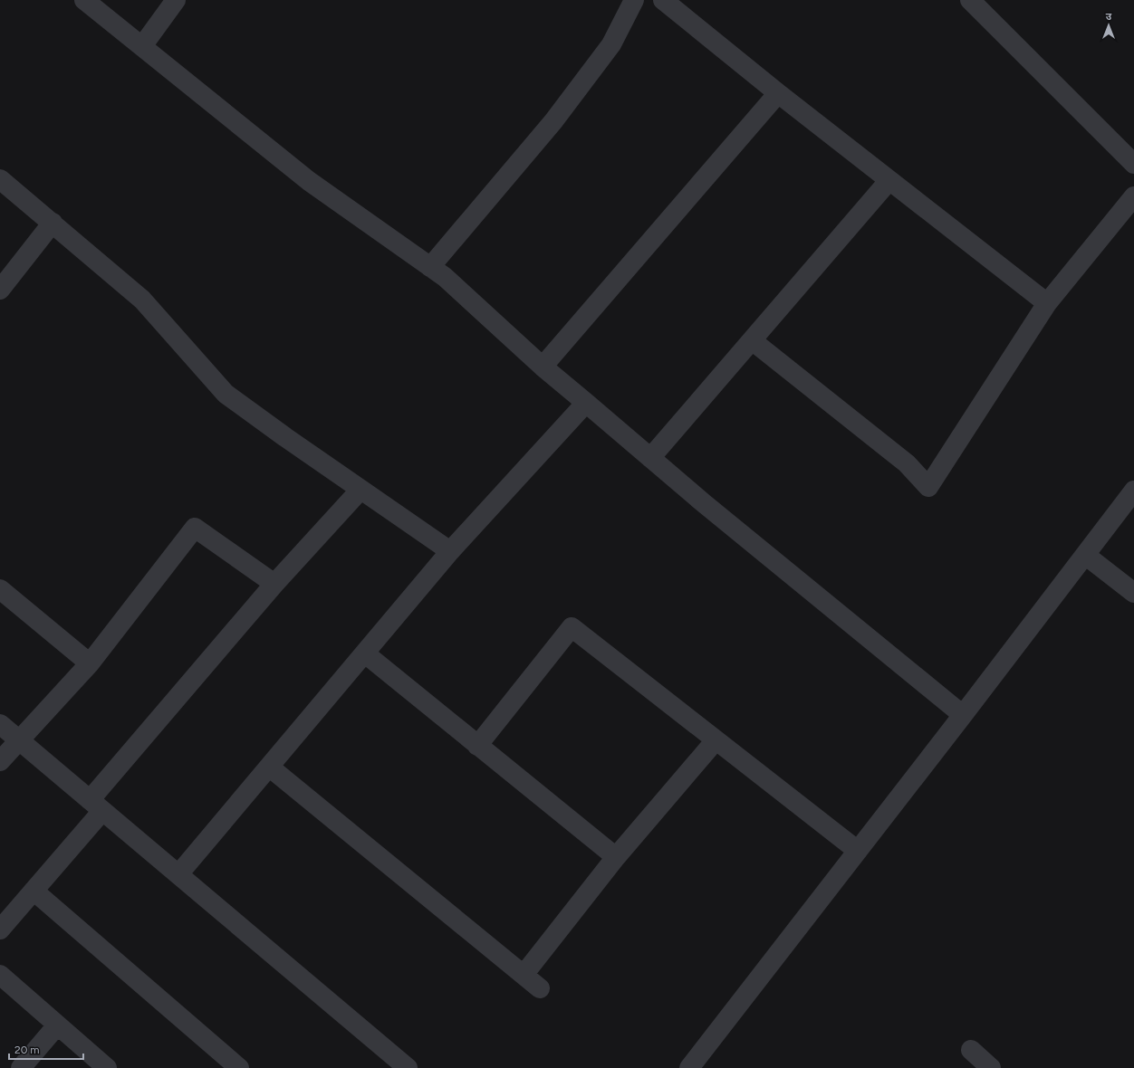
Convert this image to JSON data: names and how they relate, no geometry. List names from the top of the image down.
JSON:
{
  "scale_bar": "20 m",
  "north": "top"
}
